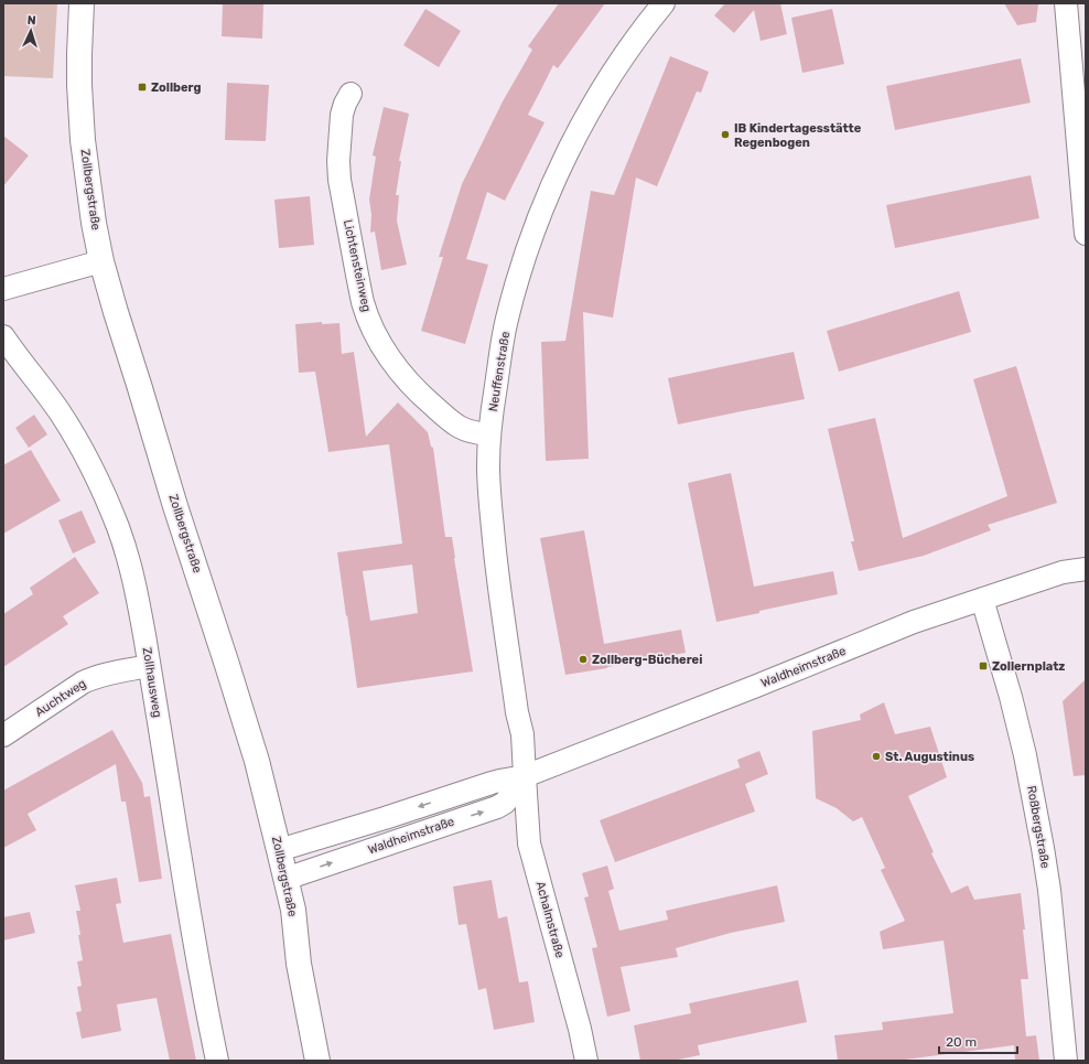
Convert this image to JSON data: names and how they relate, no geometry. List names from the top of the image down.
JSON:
{
  "streets": {
    "main road": ["Zollbergstraße"],
    "street": [
      "Lichtensteinweg",
      "Neuffenstraße",
      "Waldheimstraße",
      "Zollhausweg",
      "Auchtweg",
      "Roßbergstraße",
      "Achalmstraße"
    ]
  },
  "crossings": [
    ["Zollbergstraße", "Waldheimstraße"],
    ["Lichtensteinweg", "Neuffenstraße"],
    ["Neuffenstraße", "Waldheimstraße"],
    ["Neuffenstraße", "Achalmstraße"],
    ["Waldheimstraße", "Roßbergstraße"],
    ["Waldheimstraße", "Achalmstraße"],
    ["Zollhausweg", "Auchtweg"]
  ],
  "places": {
    "transit": ["Zollberg", "Zollernplatz"],
    "other": ["IB Kindertagesstätte Regenbogen", "Zollberg-Bücherei", "St. Augustinus"]
  },
  "scale_bar": "20 m",
  "north": "top"
}
